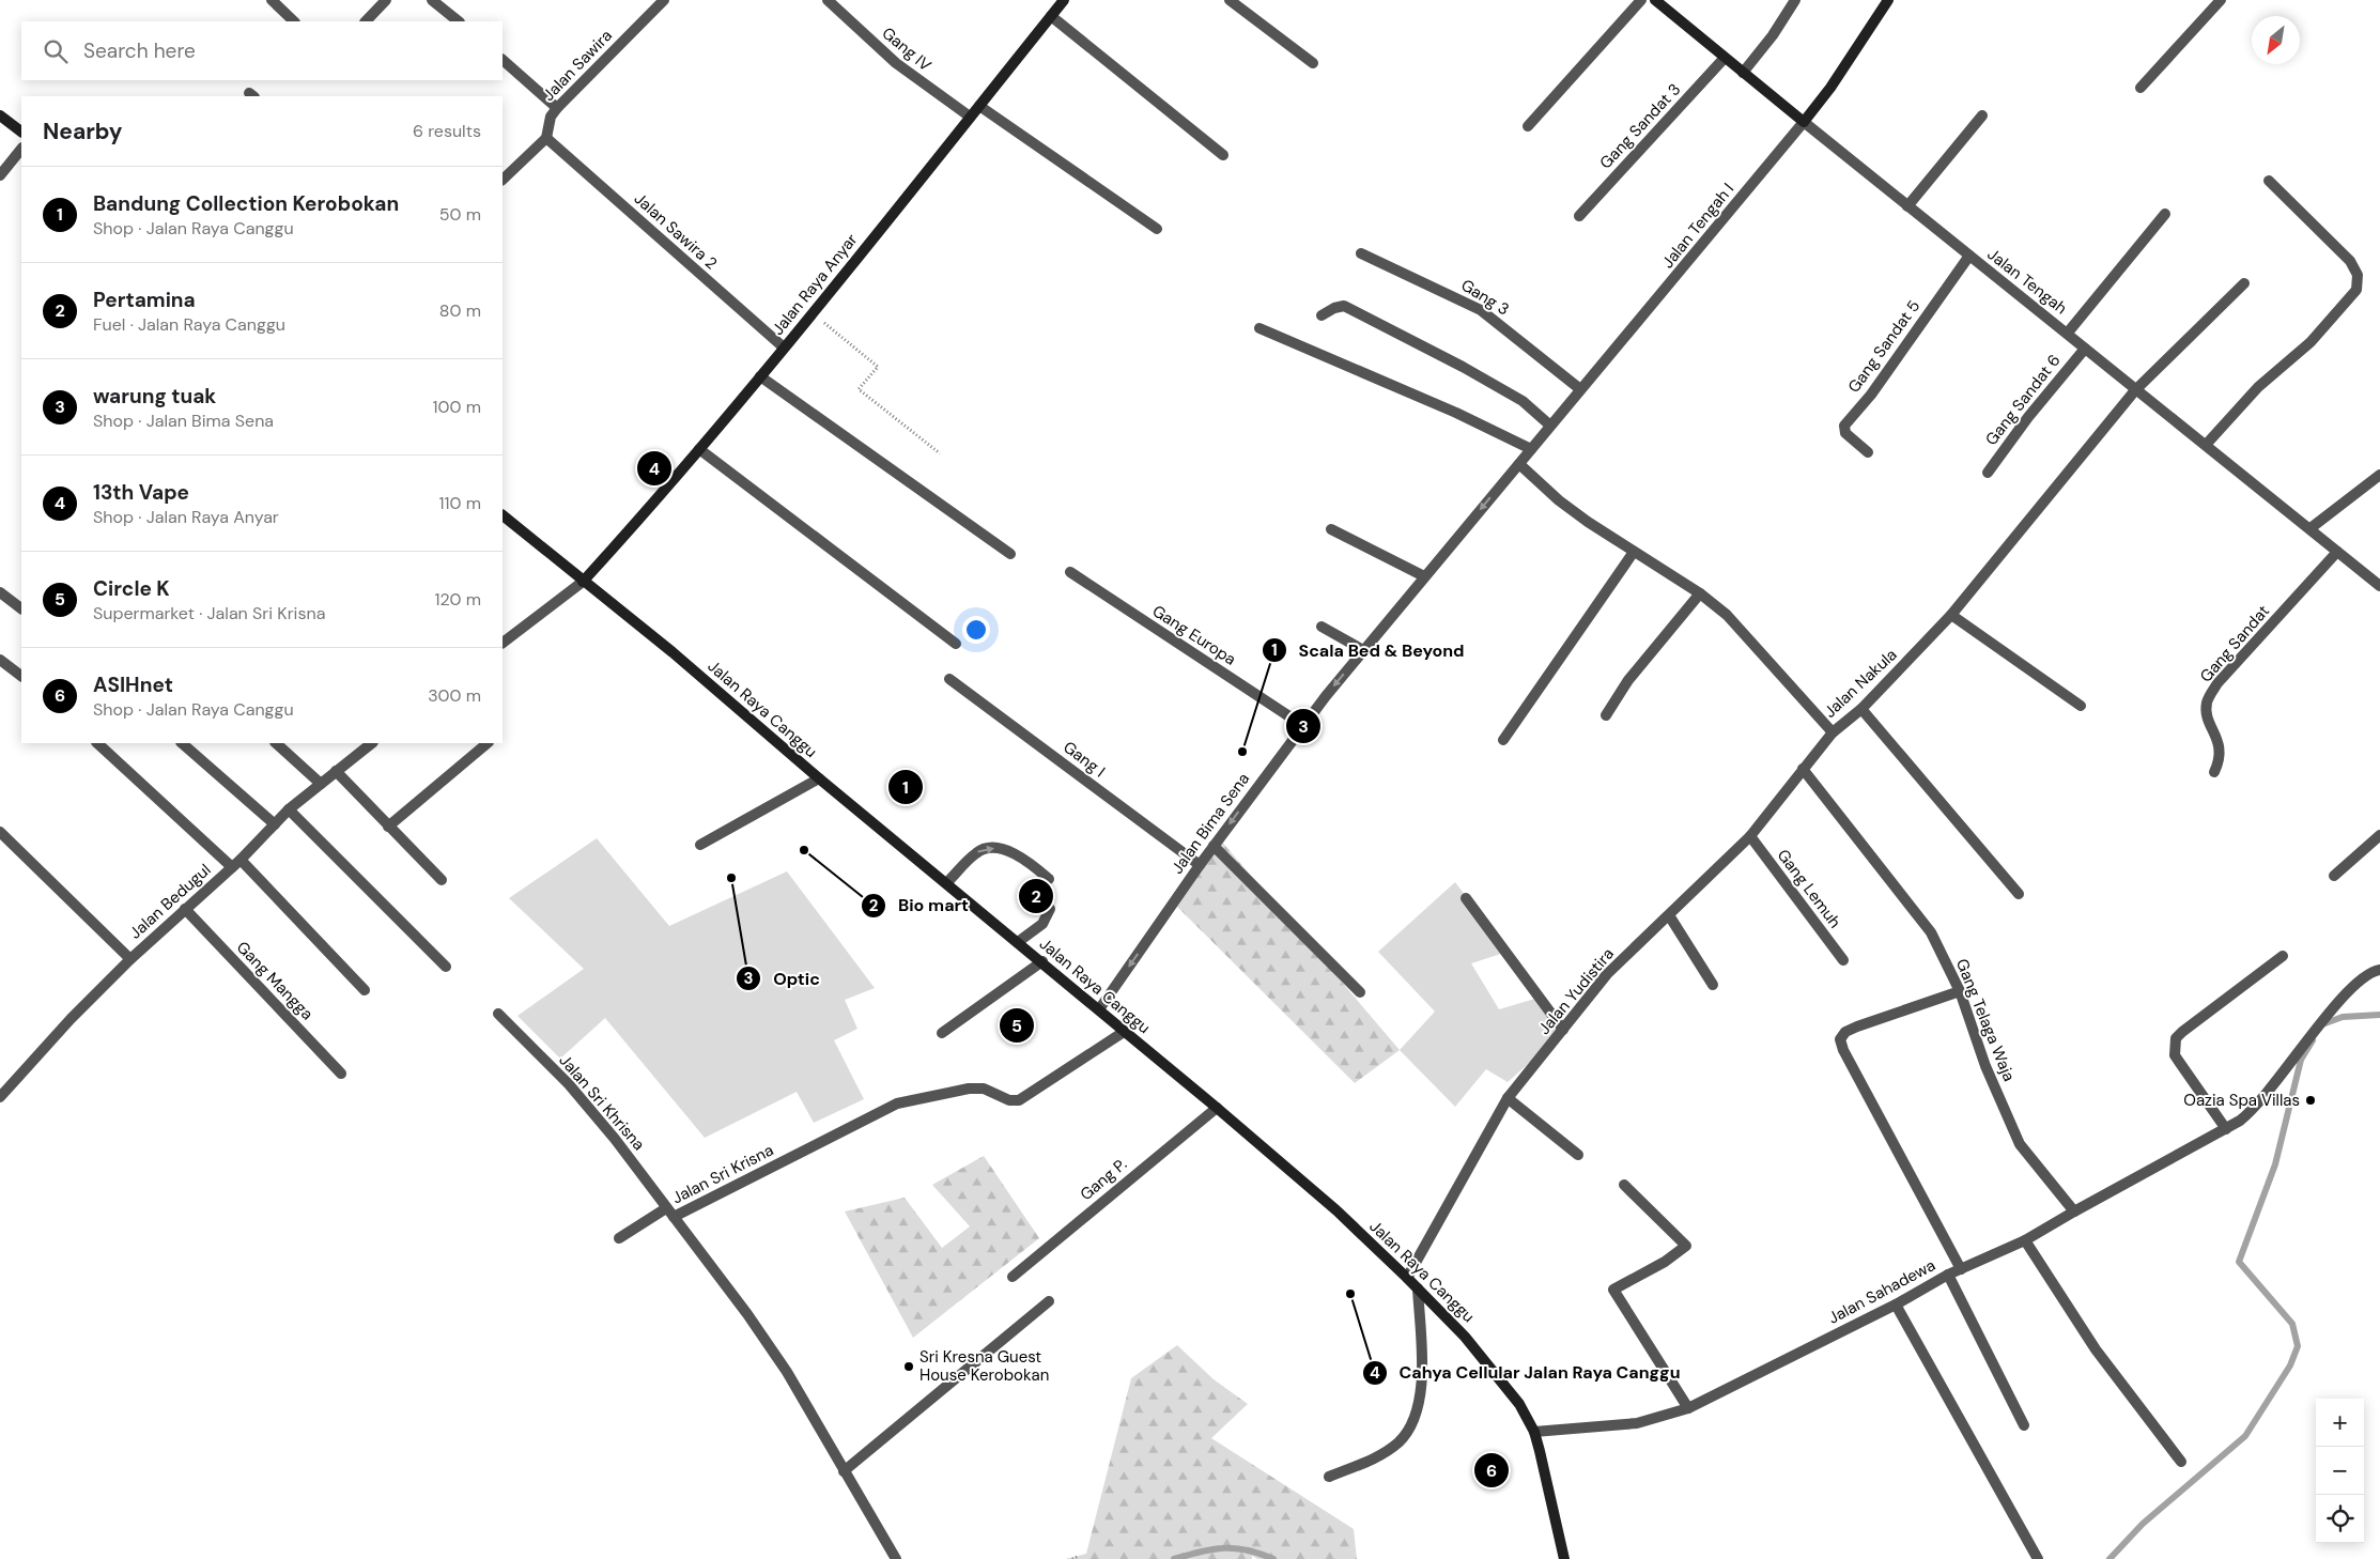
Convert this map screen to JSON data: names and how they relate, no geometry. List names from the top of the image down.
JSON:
{
  "streets": {
    "main road": [
      "Jalan Tengah I",
      "Jalan Tengah",
      "Jalan Raya Anyar",
      "Jalan Raya Canggu"
    ],
    "street": [
      "Gang IV",
      "Jalan Sawira",
      "Gang Sandat 3",
      "Jalan Sawira 2",
      "Gang 3",
      "Gang Sandat 5",
      "Gang Sandat 6",
      "Gang Europa",
      "Gang Sandat",
      "Jalan Nakula",
      "Gang I",
      "Jalan Bima Sena",
      "Gang Lemuh",
      "Jalan Bedugul",
      "Gang Mangga",
      "Jalan Yudistira",
      "Gang Telaga Waja",
      "Jalan Sri Khrisna",
      "Jalan Sri Krisna",
      "Gang P.",
      "Jalan Sahadewa"
    ]
  },
  "crossings": [
    ["Gang IV", "Jalan Raya Anyar"],
    ["Jalan Sawira", "Jalan Sawira 2"],
    ["Gang Sandat 3", "Jalan Tengah"],
    ["Jalan Tengah I", "Jalan Tengah"],
    ["Jalan Tengah I", "Gang 3"],
    ["Jalan Tengah I", "Jalan Nakula"],
    ["Jalan Tengah I", "Jalan Bima Sena"],
    ["Jalan Sawira 2", "Jalan Raya Anyar"],
    ["Jalan Tengah", "Gang Sandat 5"],
    ["Jalan Tengah", "Gang Sandat 6"],
    ["Jalan Tengah", "Gang Sandat"],
    ["Jalan Tengah", "Jalan Nakula"],
    ["Jalan Raya Anyar", "Jalan Raya Canggu"],
    ["Gang Europa", "Jalan Bima Sena"],
    ["Jalan Nakula", "Jalan Bima Sena"],
    ["Jalan Nakula", "Jalan Yudistira"],
    ["Jalan Raya Canggu", "Jalan Bima Sena"],
    ["Jalan Raya Canggu", "Jalan Yudistira"],
    ["Jalan Raya Canggu", "Jalan Sri Krisna"],
    ["Jalan Raya Canggu", "Gang P."],
    ["Jalan Raya Canggu", "Jalan Sahadewa"],
    ["Gang I", "Jalan Bima Sena"],
    ["Gang Lemuh", "Jalan Yudistira"],
    ["Jalan Bedugul", "Gang Mangga"],
    ["Jalan Yudistira", "Gang Telaga Waja"],
    ["Gang Telaga Waja", "Jalan Sahadewa"],
    ["Jalan Sri Khrisna", "Jalan Sri Krisna"]
  ],
  "one_way": ["Jalan Bima Sena"],
  "places": [
    "Scala Bed & Beyond",
    "Bio mart",
    "Optic",
    "Oazia Spa Villas",
    "Cahya Cellular Jalan Raya Canggu",
    "Sri Kresna Guest House Kerobokan"
  ],
  "north": "bottom left",
  "page": {
    "search": "Search here",
    "heading": ["Nearby", "6 results"],
    "list": [
      {
        "mark": "1",
        "name": "Bandung Collection Kerobokan",
        "note": "Shop · Jalan Raya Canggu",
        "value": "50 m"
      },
      {
        "mark": "2",
        "name": "Pertamina",
        "note": "Fuel · Jalan Raya Canggu",
        "value": "80 m"
      },
      {
        "mark": "3",
        "name": "warung tuak",
        "note": "Shop · Jalan Bima Sena",
        "value": "100 m"
      },
      {
        "mark": "4",
        "name": "13th Vape",
        "note": "Shop · Jalan Raya Anyar",
        "value": "110 m"
      },
      {
        "mark": "5",
        "name": "Circle K",
        "note": "Supermarket · Jalan Sri Krisna",
        "value": "120 m"
      },
      {
        "mark": "6",
        "name": "ASIHnet",
        "note": "Shop · Jalan Raya Canggu",
        "value": "300 m"
      }
    ],
    "pins": [
      "4",
      "3",
      "1",
      "2",
      "5",
      "6"
    ],
    "map_buttons": ["+", "−"]
  }
}
